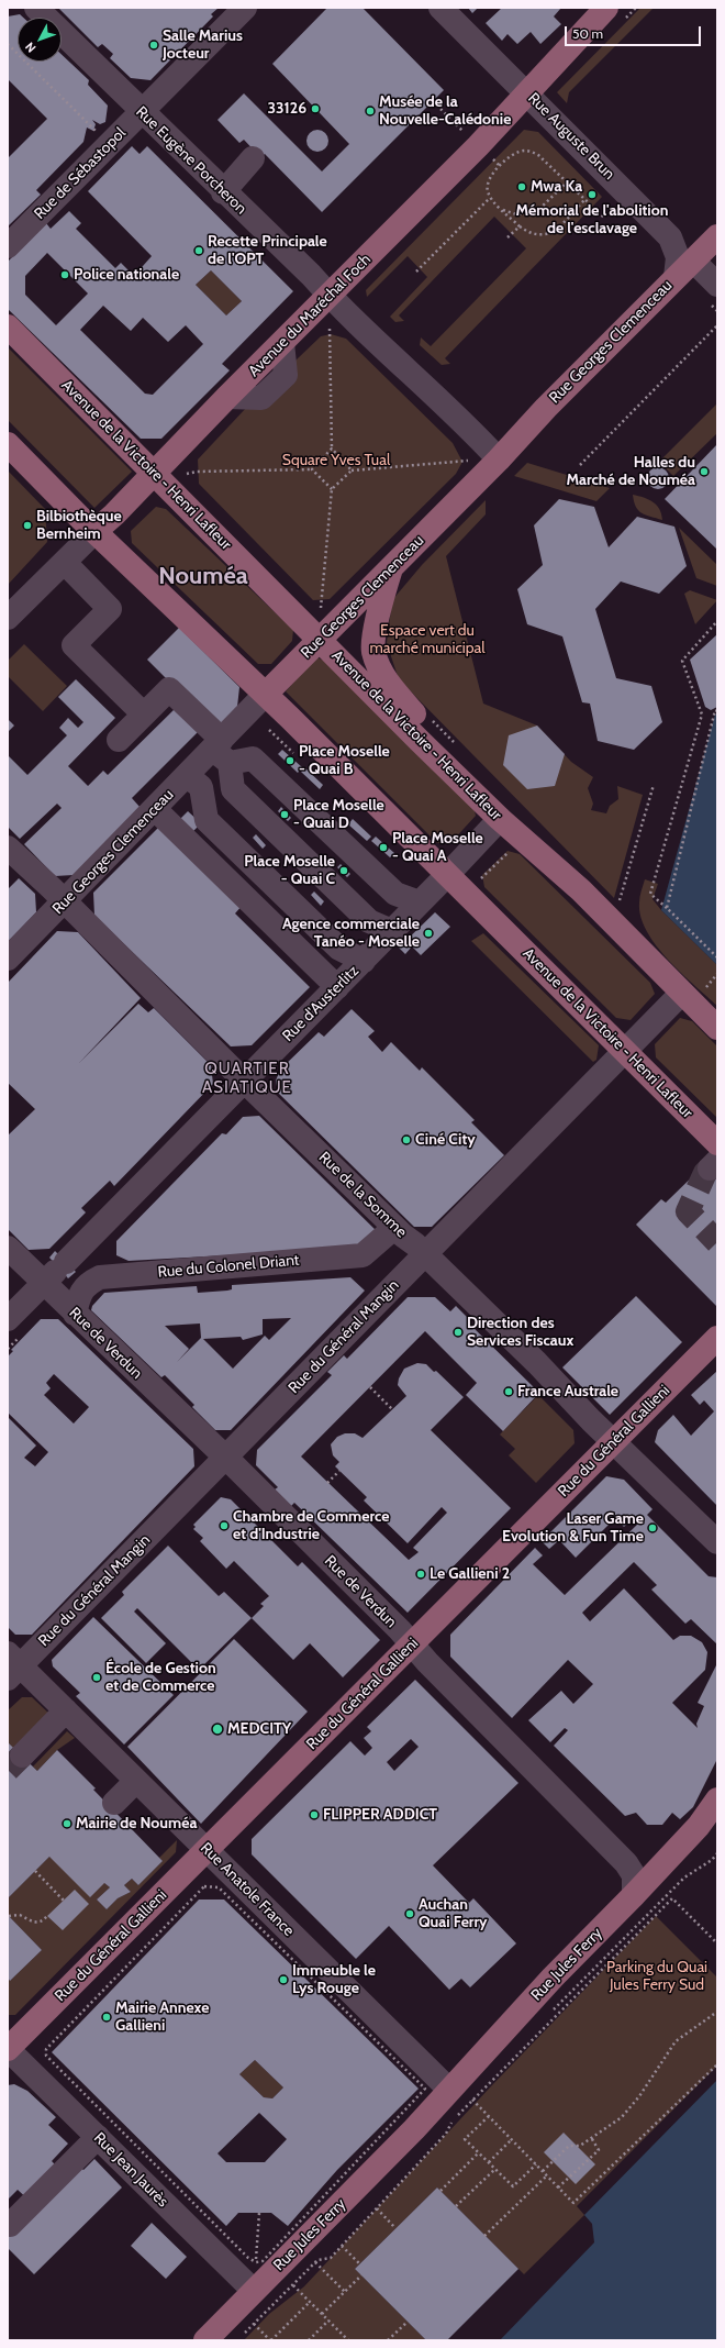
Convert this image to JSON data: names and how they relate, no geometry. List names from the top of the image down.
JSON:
{
  "streets": {
    "main road": [
      "Avenue du Maréchal Foch",
      "Rue Georges Clemenceau",
      "Avenue de la Victoire - Henri Lafleur",
      "Rue du Général Gallieni",
      "Rue Jules Ferry"
    ],
    "street": [
      "Rue Auguste Brun",
      "Rue Eugène Porcheron",
      "Rue de Sébastopol",
      "Rue d'Austerlitz",
      "Rue de la Somme",
      "Rue du Colonel Driant",
      "Rue du Général Mangin",
      "Rue de Verdun",
      "Rue Anatole France",
      "Rue Jean Jaurès"
    ]
  },
  "crossings": [
    ["Rue Auguste Brun", "Avenue du Maréchal Foch"],
    ["Rue Auguste Brun", "Rue Georges Clemenceau"],
    ["Rue Eugène Porcheron", "Rue de Sébastopol"],
    ["Rue Eugène Porcheron", "Avenue du Maréchal Foch"],
    ["Rue Eugène Porcheron", "Rue Georges Clemenceau"],
    ["Avenue du Maréchal Foch", "Avenue de la Victoire - Henri Lafleur"],
    ["Rue Georges Clemenceau", "Avenue de la Victoire - Henri Lafleur"],
    ["Rue Georges Clemenceau", "Rue de la Somme"],
    ["Avenue de la Victoire - Henri Lafleur", "Rue d'Austerlitz"],
    ["Avenue de la Victoire - Henri Lafleur", "Rue du Général Mangin"],
    ["Rue d'Austerlitz", "Rue de la Somme"],
    ["Rue d'Austerlitz", "Rue de Verdun"],
    ["Rue de la Somme", "Rue du Colonel Driant"],
    ["Rue de la Somme", "Rue du Général Mangin"],
    ["Rue de la Somme", "Rue du Général Gallieni"],
    ["Rue du Colonel Driant", "Rue de Verdun"],
    ["Rue du Général Mangin", "Rue de Verdun"],
    ["Rue du Général Mangin", "Rue Anatole France"],
    ["Rue de Verdun", "Rue du Général Gallieni"],
    ["Rue de Verdun", "Rue Jules Ferry"],
    ["Rue du Général Gallieni", "Rue Anatole France"],
    ["Rue du Général Gallieni", "Rue Jean Jaurès"],
    ["Rue Anatole France", "Rue Jules Ferry"],
    ["Rue Jules Ferry", "Rue Jean Jaurès"]
  ],
  "districts": ["Nouméa", "QUARTIER ASIATIQUE"],
  "parks": ["Square Yves Tual", "Espace vert du marché municipal", "Parking du Quai Jules Ferry Sud"],
  "places": [
    "Salle Marius Jocteur",
    "33126",
    "Musée de la Nouvelle-Calédonie",
    "Mwa Ka",
    "Mémorial de l'abolition de l'esclavage",
    "Recette Principale de l'OPT",
    "Police nationale",
    "Halles du Marché de Nouméa",
    "Bilbiothèque Bernheim",
    "Place Moselle - Quai B",
    "Place Moselle - Quai D",
    "Place Moselle - Quai A",
    "Place Moselle - Quai C",
    "Agence commerciale Tanéo - Moselle",
    "Ciné City",
    "Direction des Services Fiscaux",
    "France Australe",
    "Chambre de Commerce et d'Industrie",
    "Laser Game Evolution & Fun Time",
    "Le Gallieni 2",
    "École de Gestion et de Commerce",
    "MEDCITY",
    "FLIPPER ADDICT",
    "Mairie de Nouméa",
    "Auchan Quai Ferry",
    "Immeuble le Lys Rouge",
    "Mairie Annexe Gallieni"
  ],
  "scale_bar": "50 m",
  "north": "bottom left"
}
